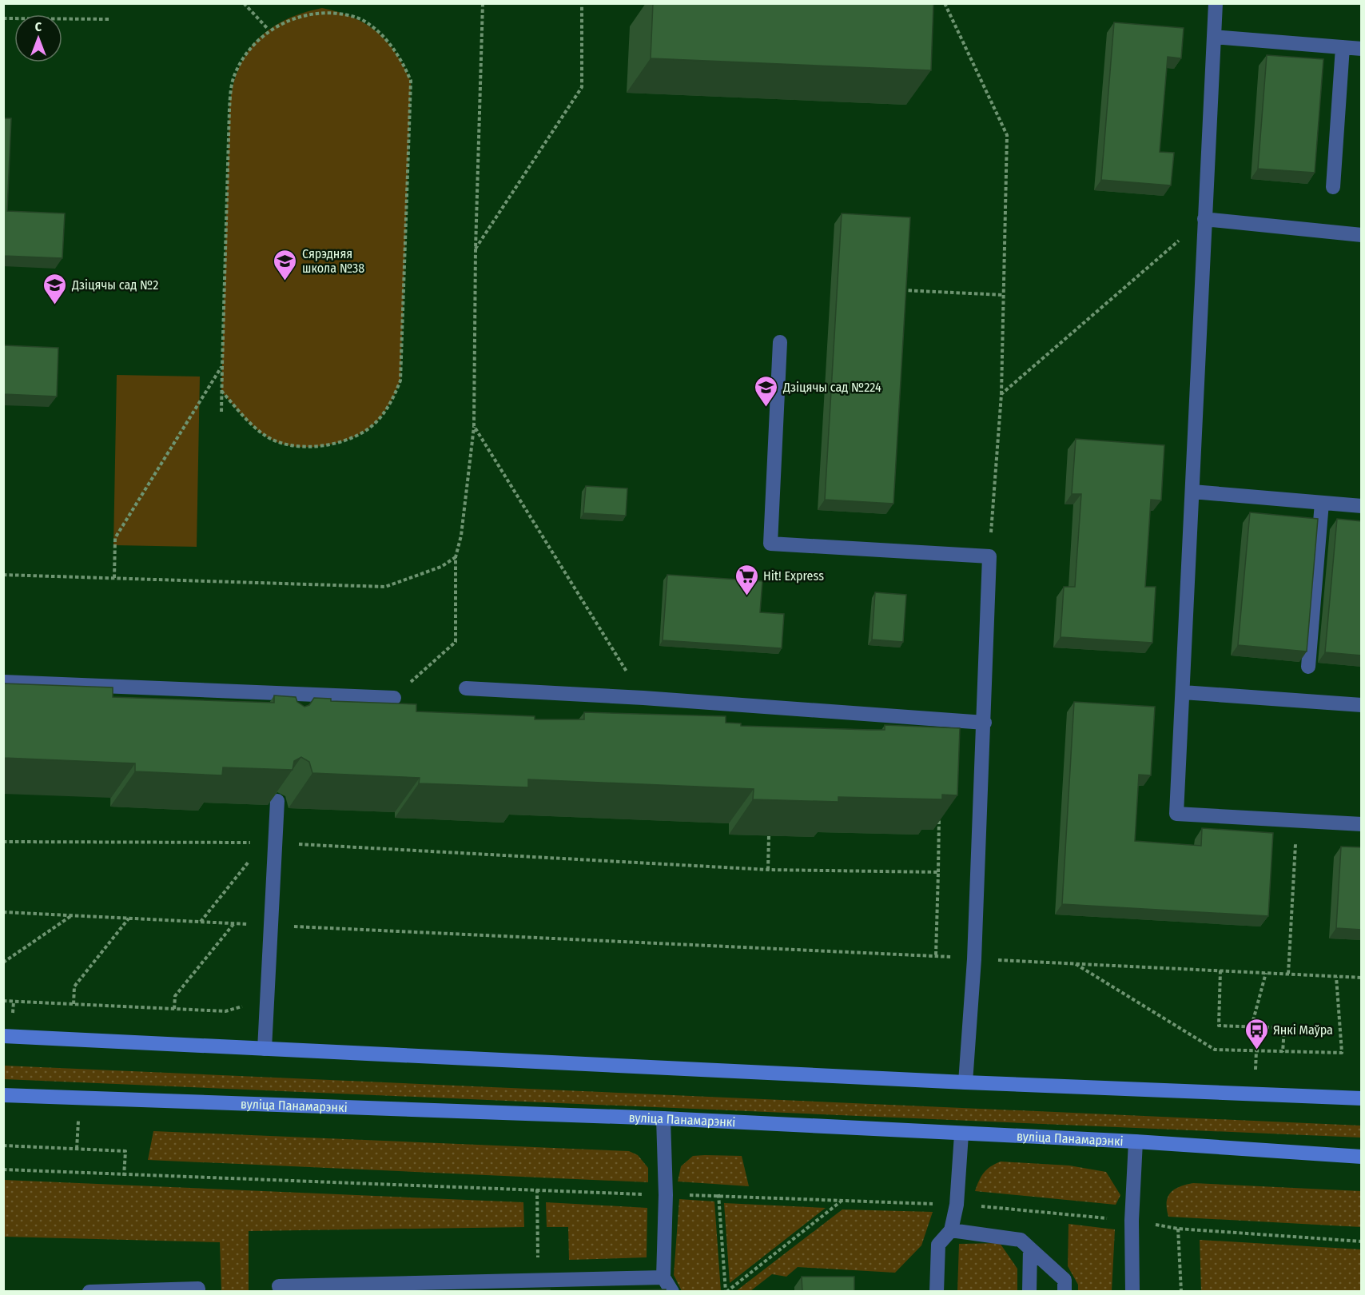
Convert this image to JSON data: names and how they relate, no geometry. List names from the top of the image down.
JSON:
{
  "streets": {
    "main road": ["вуліца Панамарэнкі"]
  },
  "places": {
    "school or university": ["Сярэдняя школа №38", "Дзіцячы сад №2", "Дзіцячы сад №224"],
    "supermarket": ["Hit! Express"],
    "bus stop": ["Янкі Маўра"]
  },
  "north": "top"
}
